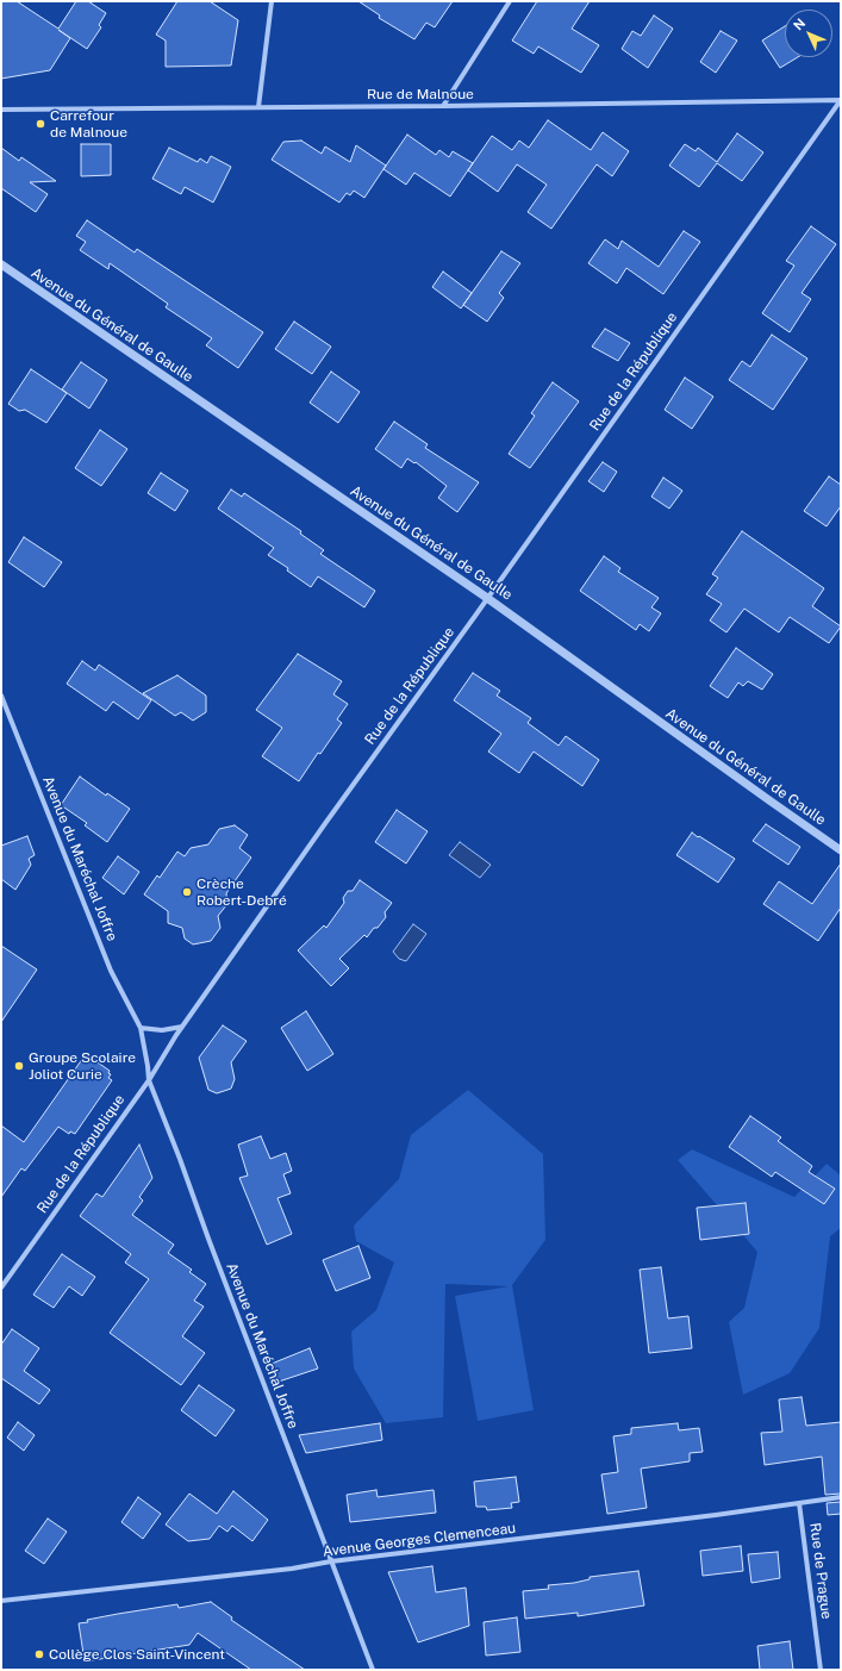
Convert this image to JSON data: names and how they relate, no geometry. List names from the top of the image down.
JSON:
{
  "streets": {
    "street": [
      "Rue de Malnoue",
      "Avenue du Général de Gaulle",
      "Rue de la République",
      "Avenue du Maréchal Joffre",
      "Avenue Georges Clemenceau",
      "Rue de Prague"
    ]
  },
  "crossings": [
    ["Rue de Malnoue", "Rue de la République"],
    ["Avenue du Général de Gaulle", "Rue de la République"],
    ["Rue de la République", "Avenue du Maréchal Joffre"],
    ["Avenue du Maréchal Joffre", "Avenue Georges Clemenceau"],
    ["Avenue Georges Clemenceau", "Rue de Prague"]
  ],
  "places": [
    "Carrefour de Malnoue",
    "Crèche Robert-Debré",
    "Groupe Scolaire Joliot Curie",
    "Collège Clos Saint-Vincent"
  ],
  "north": "top left"
}
